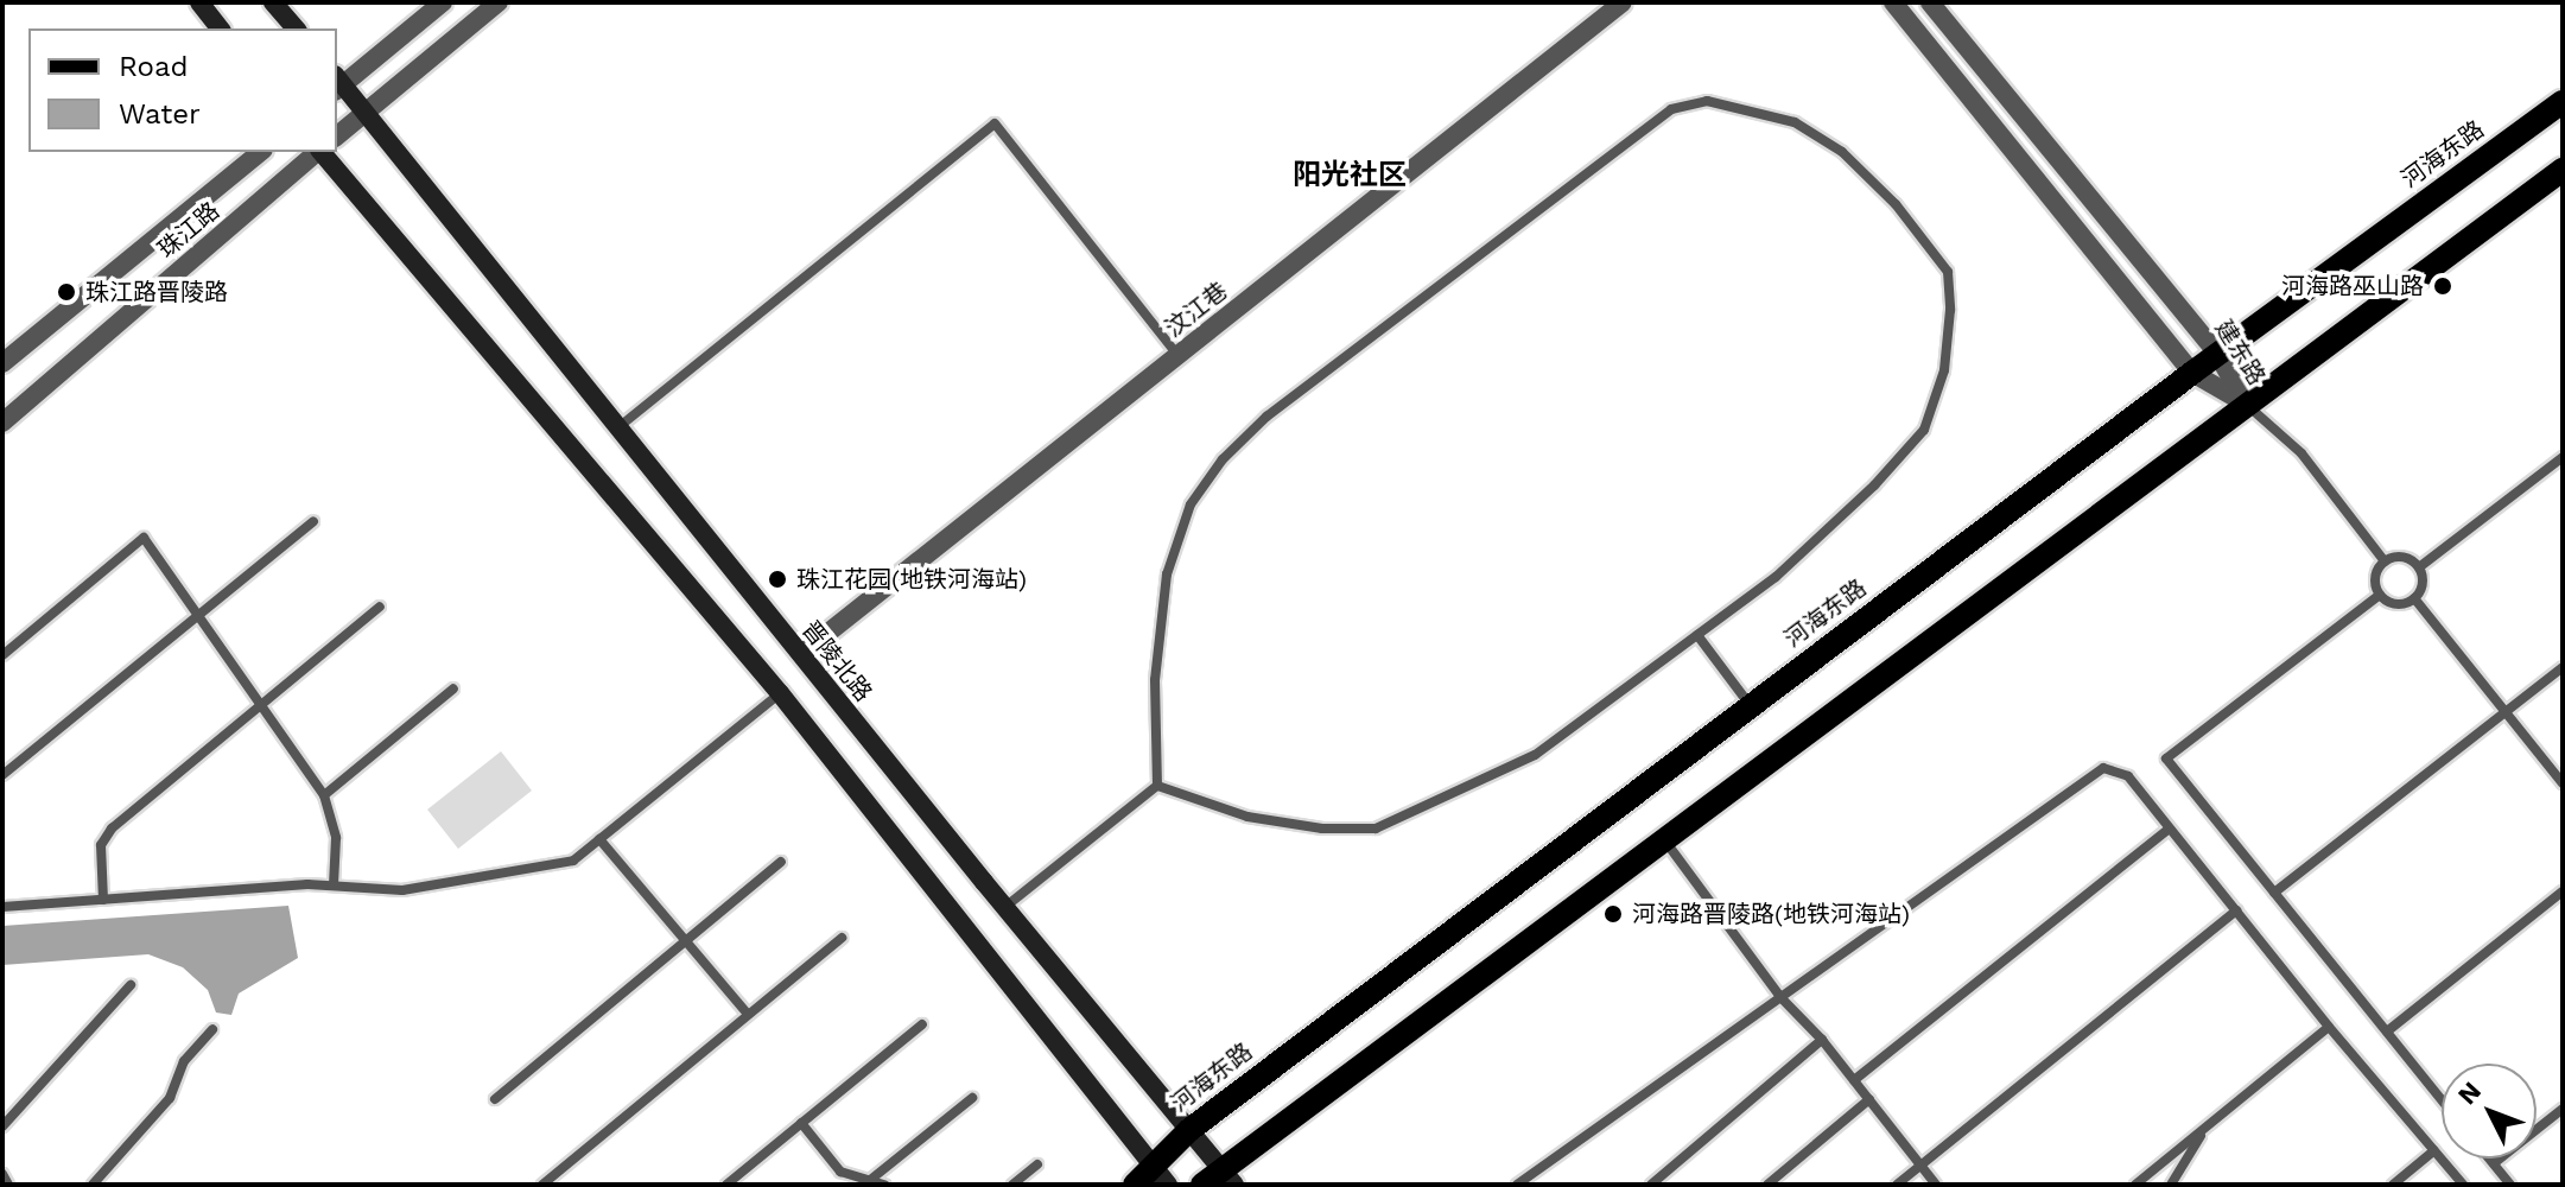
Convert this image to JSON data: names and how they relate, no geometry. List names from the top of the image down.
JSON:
{
  "streets": {
    "main road": ["河海东路", "晋陵北路"],
    "street": ["珠江路", "汶江巷", "建东路"]
  },
  "crossings": [
    ["河海东路", "建东路"],
    ["河海东路", "晋陵北路"],
    ["汶江巷", "晋陵北路"]
  ],
  "districts": ["阳光社区"],
  "places": [
    "河海路巫山路",
    "珠江路晋陵路",
    "珠江花园(地铁河海站)",
    "河海路晋陵路(地铁河海站)"
  ],
  "legend": ["Road", "Water"],
  "north": "top left"
}
